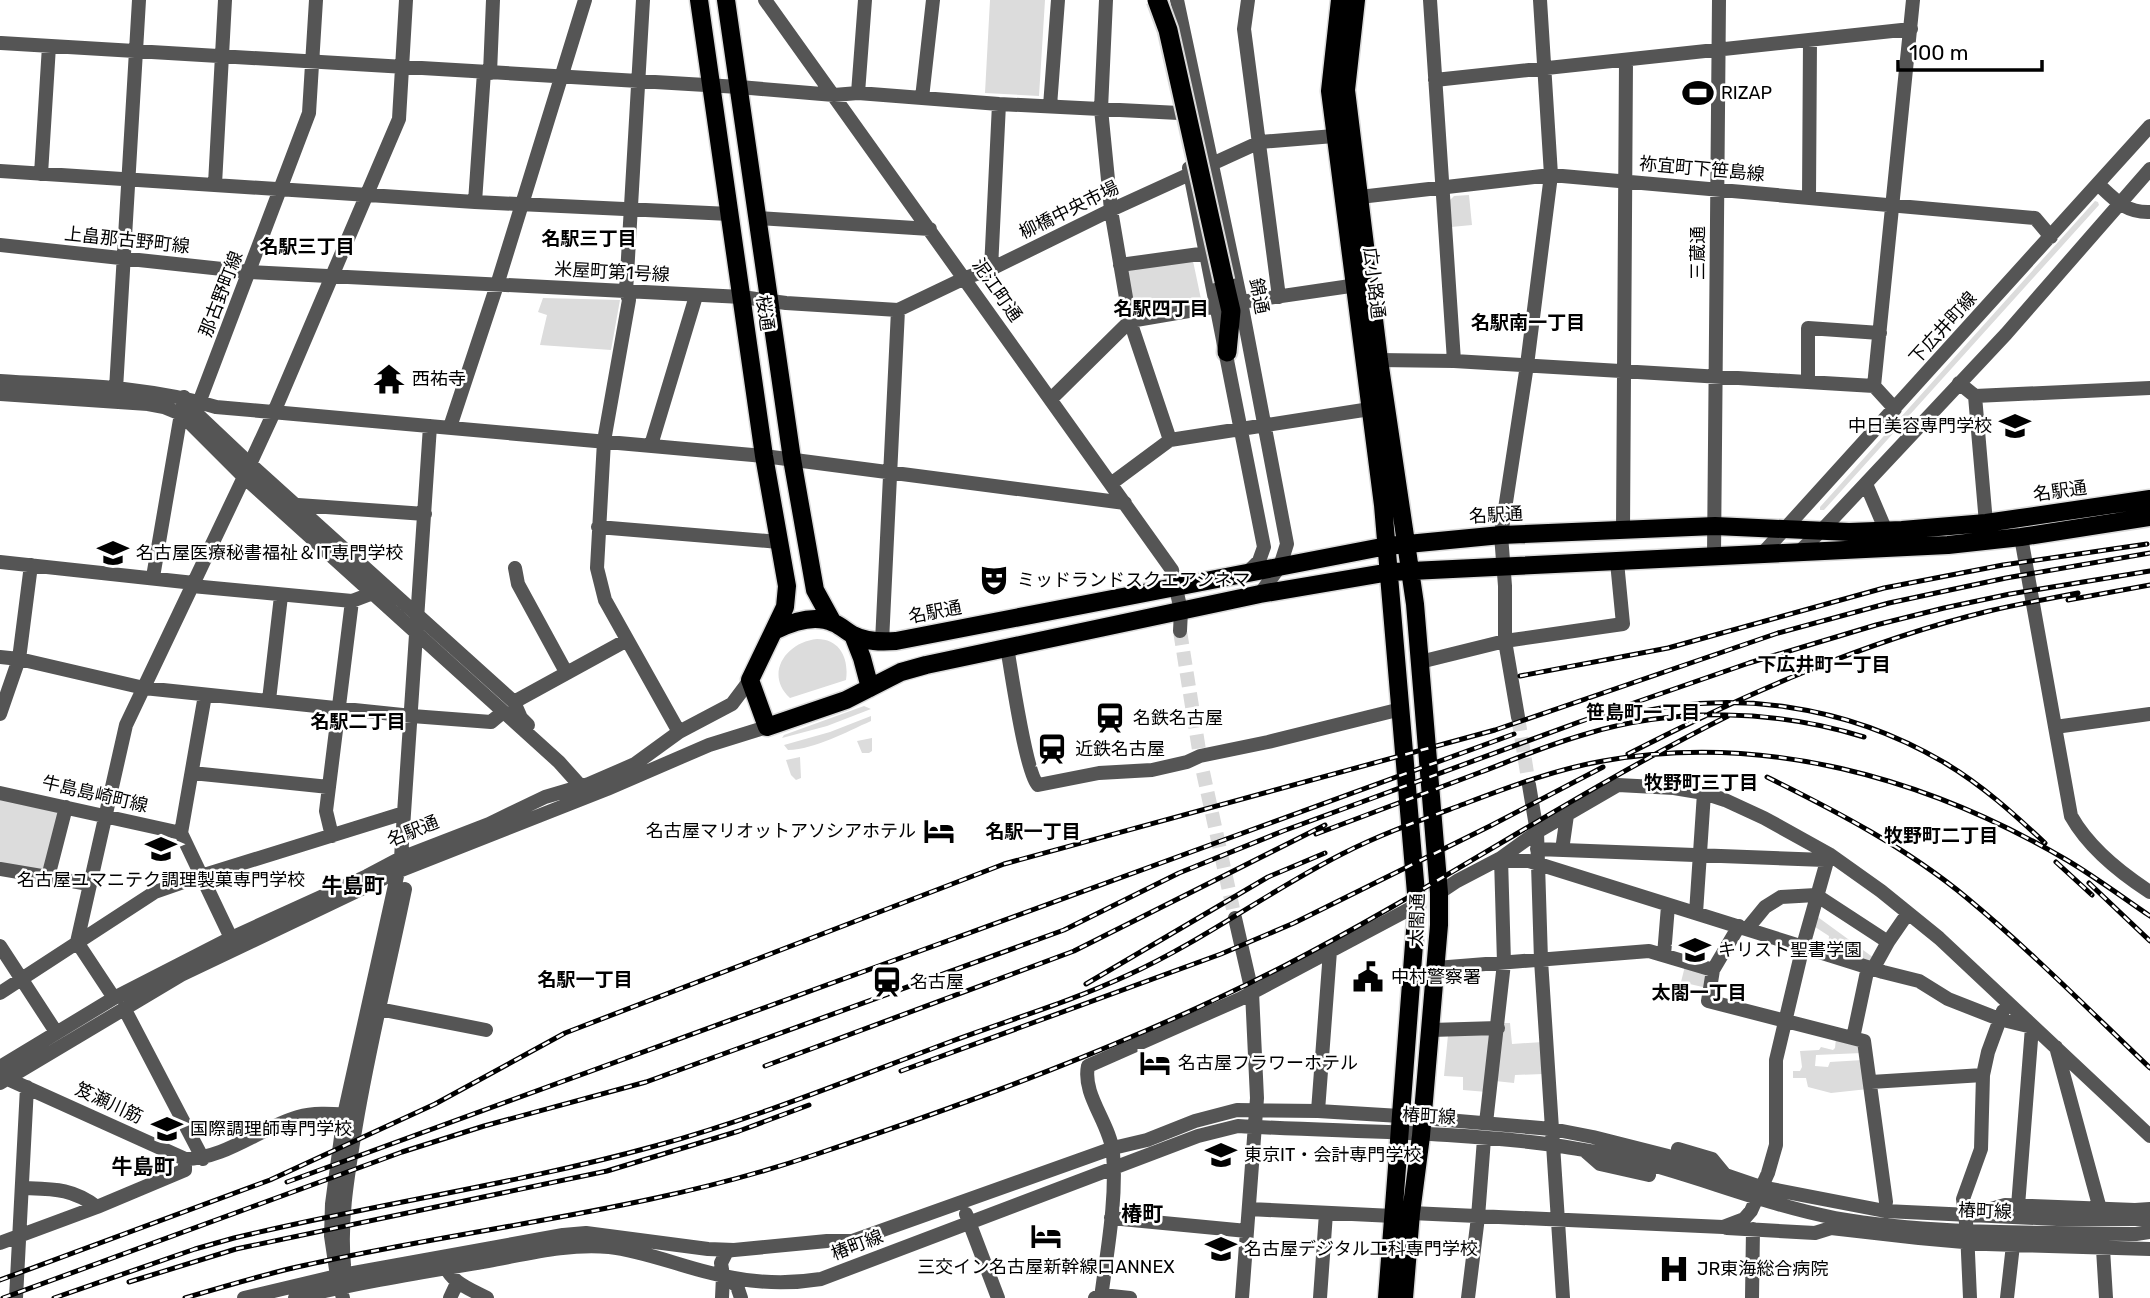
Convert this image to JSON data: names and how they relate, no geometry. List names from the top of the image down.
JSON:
{
  "streets": {
    "main road": [
      "広小路通",
      "桜通",
      "名駅通",
      "太閤通"
    ],
    "street": [
      "祢宜町下笹島線",
      "柳橋中央市場",
      "上畠那古野町線",
      "三蔵通",
      "米屋町第1号線",
      "泥江町通",
      "那古野町線",
      "錦通",
      "下広井町線",
      "牛島島崎町線",
      "笈瀬川筋",
      "椿町線"
    ]
  },
  "crossings": [
    ["祢宜町下笹島線", "三蔵通"],
    ["祢宜町下笹島線", "広小路通"],
    ["祢宜町下笹島線", "下広井町線"],
    ["柳橋中央市場", "米屋町第1号線"],
    ["柳橋中央市場", "広小路通"],
    ["柳橋中央市場", "泥江町通"],
    ["柳橋中央市場", "錦通"],
    ["上畠那古野町線", "米屋町第1号線"],
    ["上畠那古野町線", "那古野町線"],
    ["三蔵通", "名駅通"],
    ["米屋町第1号線", "泥江町通"],
    ["米屋町第1号線", "那古野町線"],
    ["米屋町第1号線", "桜通"],
    ["広小路通", "名駅通"],
    ["広小路通", "太閤通"],
    ["泥江町通", "名駅通"],
    ["錦通", "名駅通"],
    ["桜通", "名駅通"],
    ["下広井町線", "名駅通"],
    ["名駅通", "太閤通"],
    ["名駅通", "笈瀬川筋"],
    ["太閤通", "椿町線"]
  ],
  "districts": [
    "名駅三丁目",
    "名駅三丁目",
    "名駅四丁目",
    "名駅南一丁目",
    "下広井町一丁目",
    "笹島町一丁目",
    "名駅二丁目",
    "牧野町三丁目",
    "名駅一丁目",
    "牧野町二丁目",
    "牛島町",
    "名駅一丁目",
    "太閤一丁目",
    "牛島町",
    "椿町"
  ],
  "places": {
    "sports": ["RIZAP"],
    "temple": ["西祐寺"],
    "school or university": [
      "中日美容専門学校",
      "名古屋医療秘書福祉＆IT専門学校",
      "名古屋ユマニテク調理製菓専門学校",
      "キリスト聖書学園",
      "国際調理師専門学校",
      "東京IT・会計専門学校",
      "名古屋デジタル工科専門学校"
    ],
    "theatre": ["ミッドランドスクエアシネマ"],
    "station": ["名鉄名古屋", "近鉄名古屋", "名古屋"],
    "hotel": ["名古屋マリオットアソシアホテル", "名古屋フラワーホテル", "三交イン名古屋新幹線口ANNEX"],
    "public building": ["中村警察署"],
    "hospital": ["JR東海総合病院"]
  },
  "scale_bar": "100 m"
}
